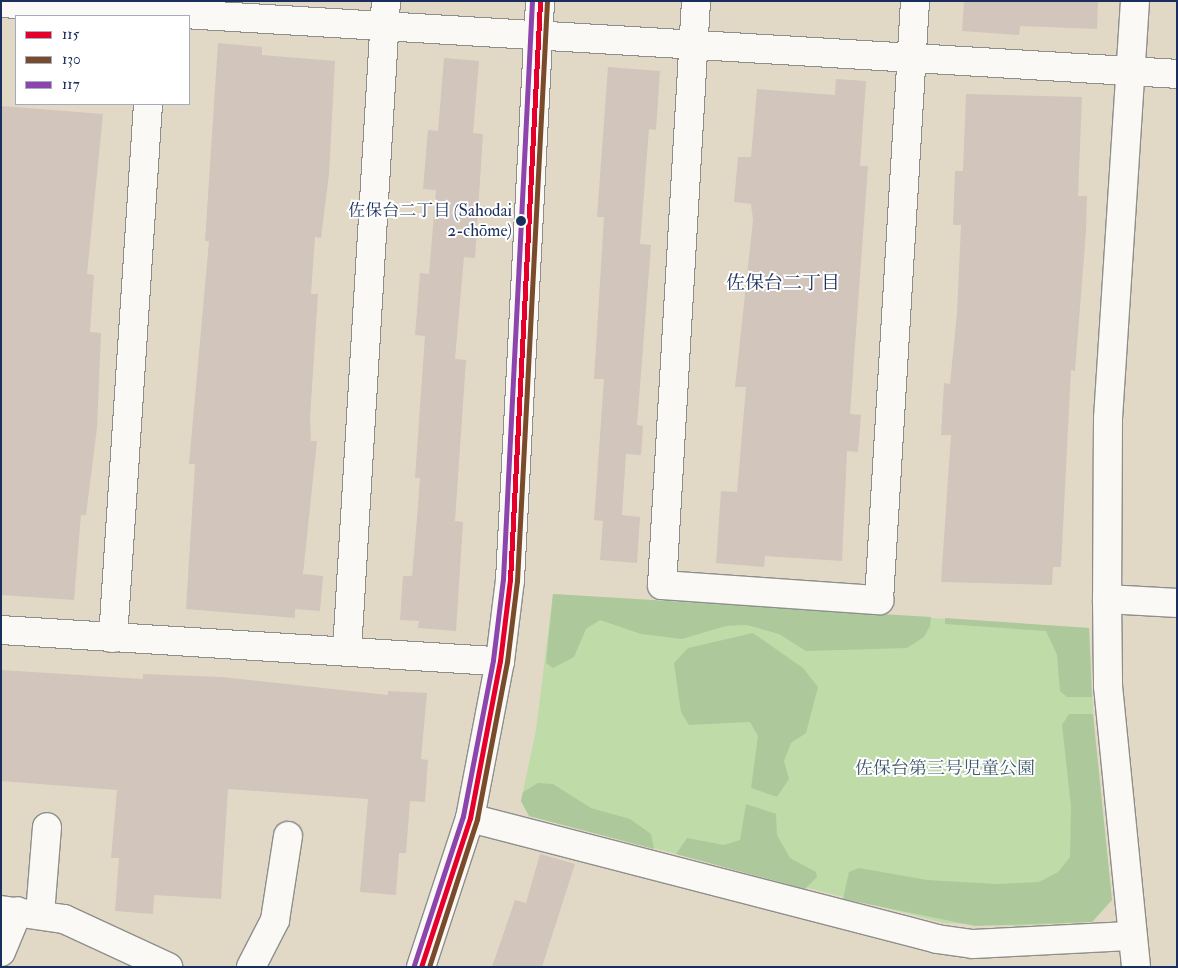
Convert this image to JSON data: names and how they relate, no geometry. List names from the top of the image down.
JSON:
{
  "districts": ["佐保台二丁目"],
  "parks": ["佐保台第三号児童公園"],
  "places": ["佐保台二丁目 (Sahodai 2-chōme)"],
  "lines": ["transit line 115", "transit line 130", "transit line 117"],
  "legend": ["115", "130", "117"]
}
